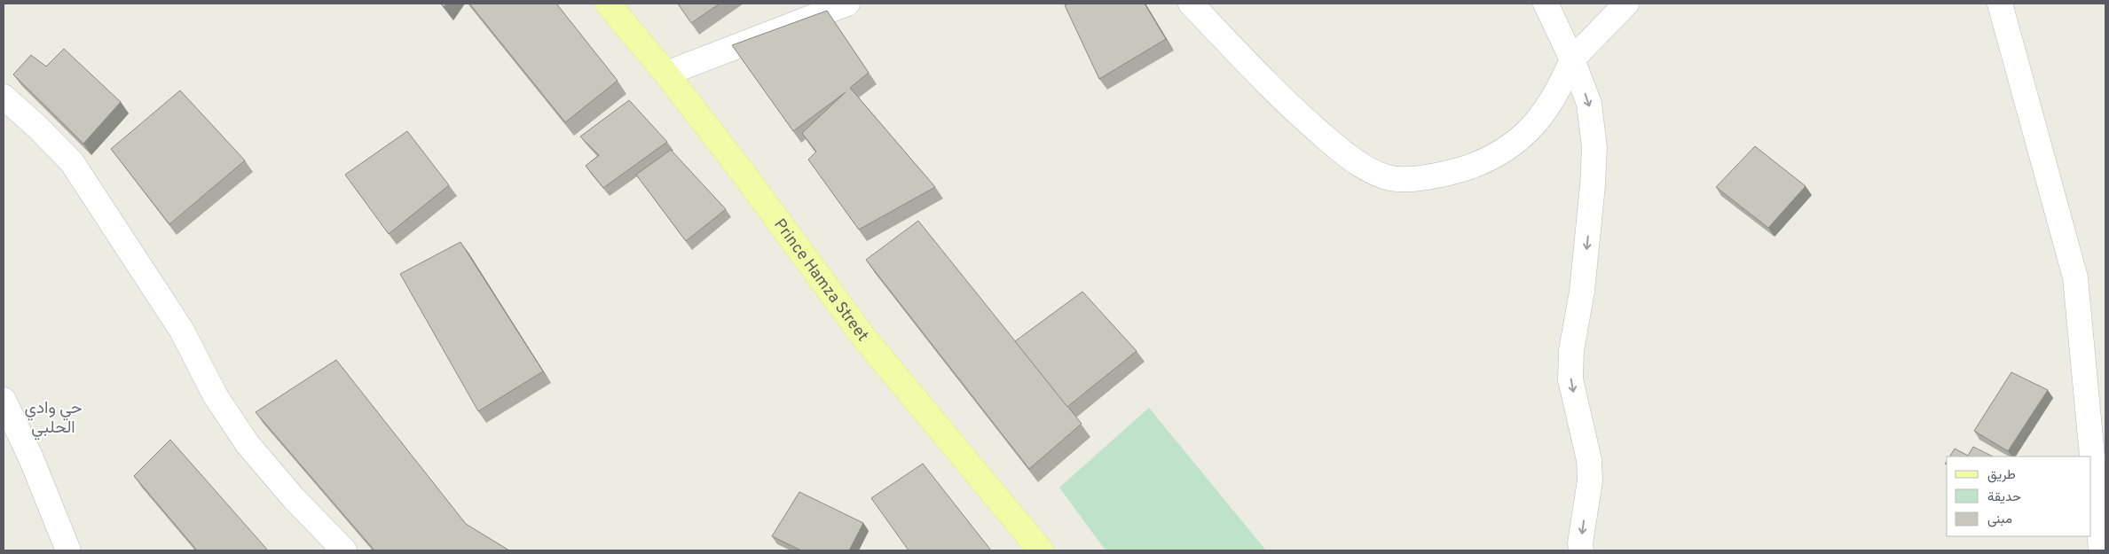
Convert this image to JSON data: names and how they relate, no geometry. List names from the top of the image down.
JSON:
{
  "streets": {
    "main road": ["Prince Hamza Street"]
  },
  "districts": ["حي وادي الحلبي"],
  "legend": ["طريق", "حديقة", "مبنى"]
}
